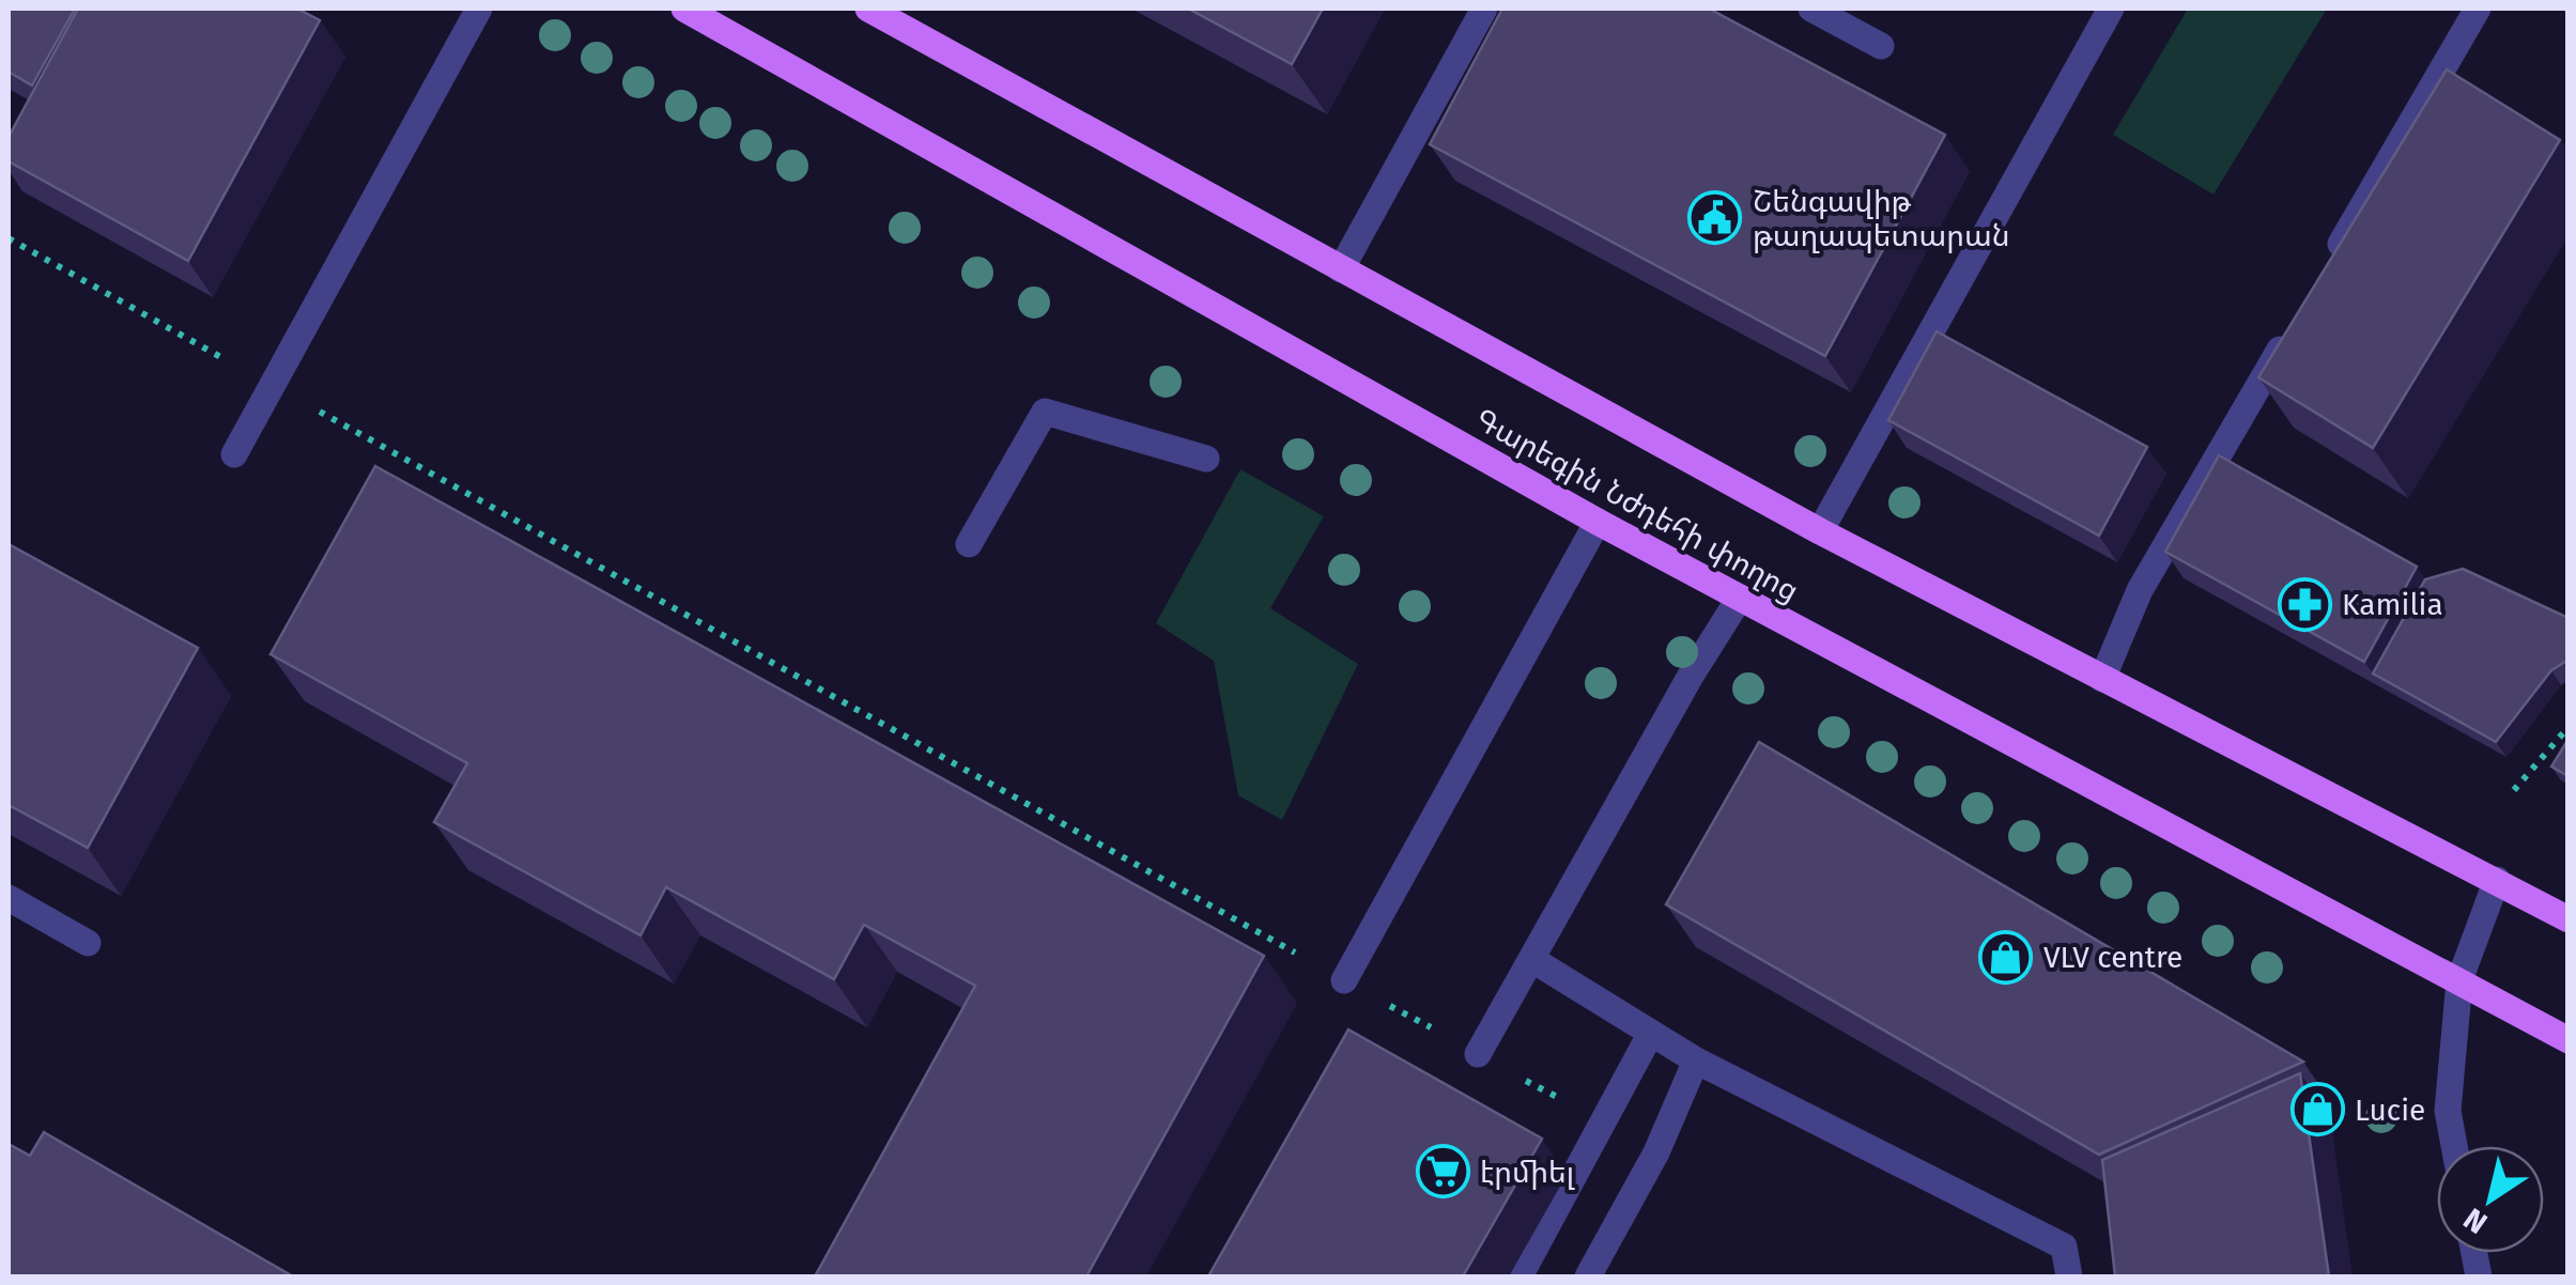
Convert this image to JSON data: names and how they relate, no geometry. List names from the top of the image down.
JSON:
{
  "streets": {
    "main road": ["Գարեգին Նժդեհի փողոց"]
  },
  "places": {
    "public building": ["Շենգավիթ թաղապետարան"],
    "pharmacy": ["Kamilia"],
    "shop": ["VLV centre", "Lucie"],
    "supermarket": ["էրմիել"]
  },
  "north": "bottom left"
}
